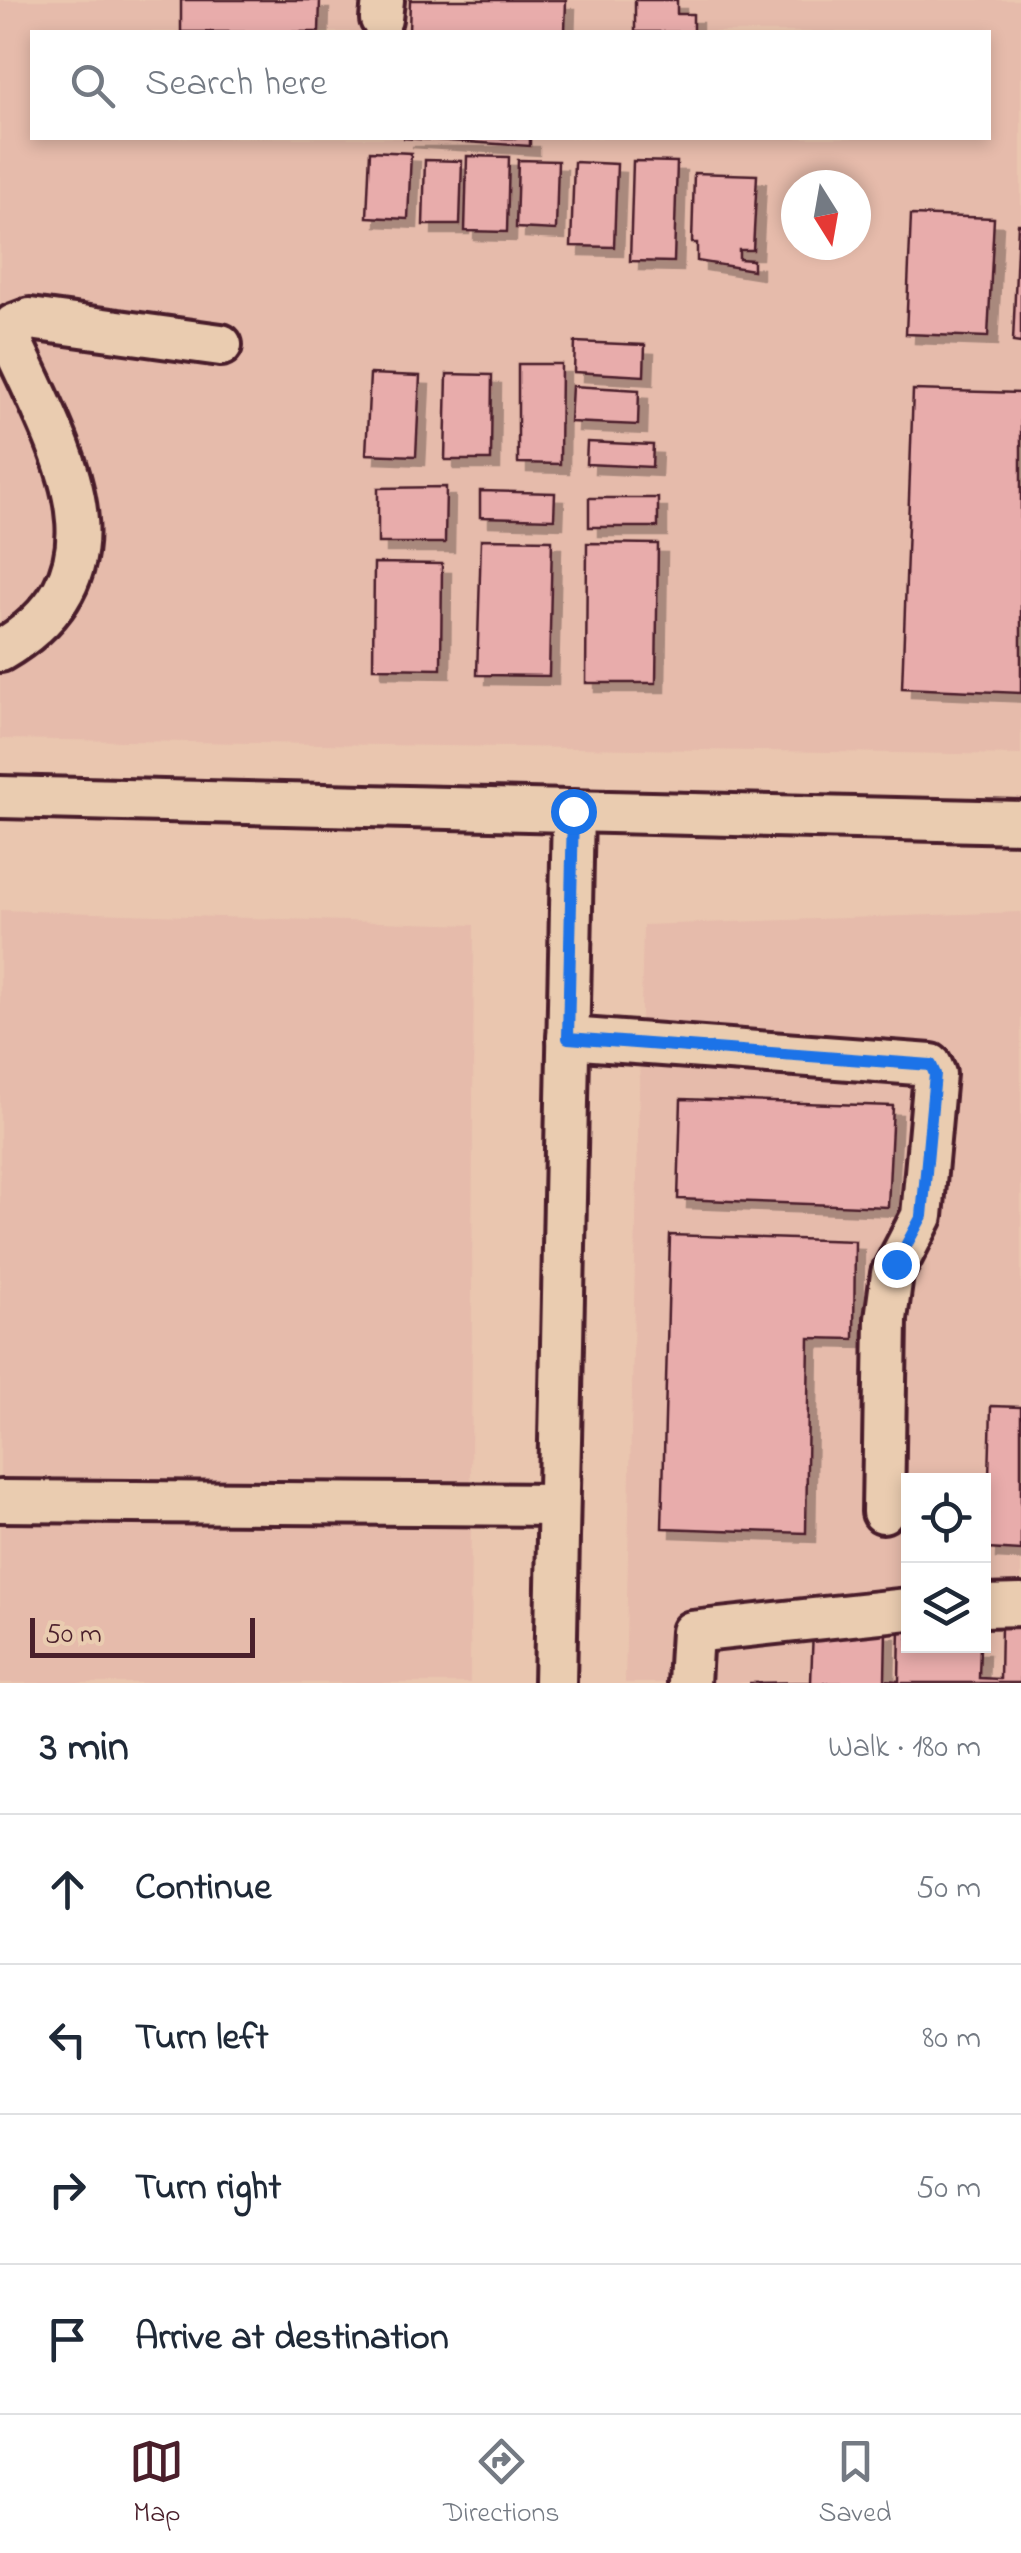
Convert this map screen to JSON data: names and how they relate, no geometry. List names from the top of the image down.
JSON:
{
  "scale_bar": "50 m",
  "north": "bottom",
  "page": {
    "search": "Search here",
    "scale": "50 m",
    "heading": ["3 min", "Walk · 180 m"],
    "list": [
      ["Continue", "50 m"],
      ["Turn left", "80 m"],
      ["Turn right", "50 m"],
      "Arrive at destination"
    ],
    "nav": ["Map", "Directions", "Saved"]
  }
}
